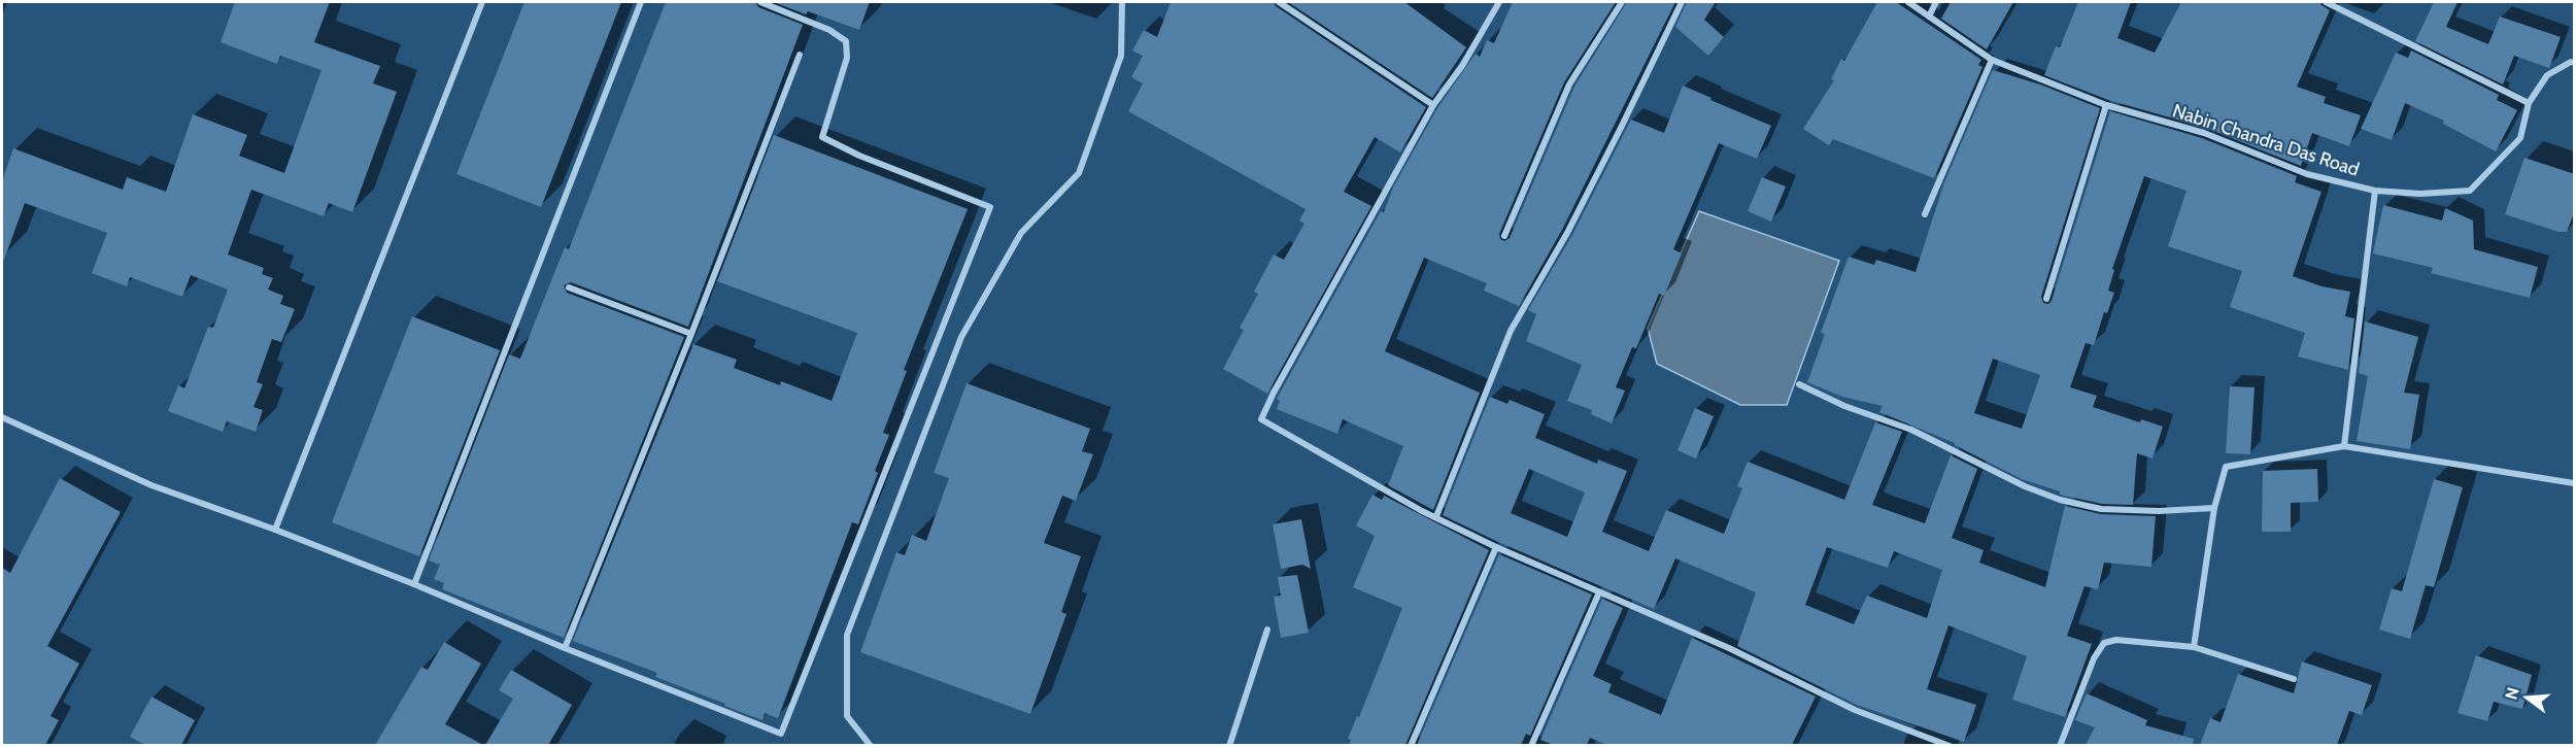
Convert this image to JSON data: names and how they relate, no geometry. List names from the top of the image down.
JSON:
{
  "streets": {
    "street": ["Nabin Chandra Das Road"]
  },
  "north": "left"
}
